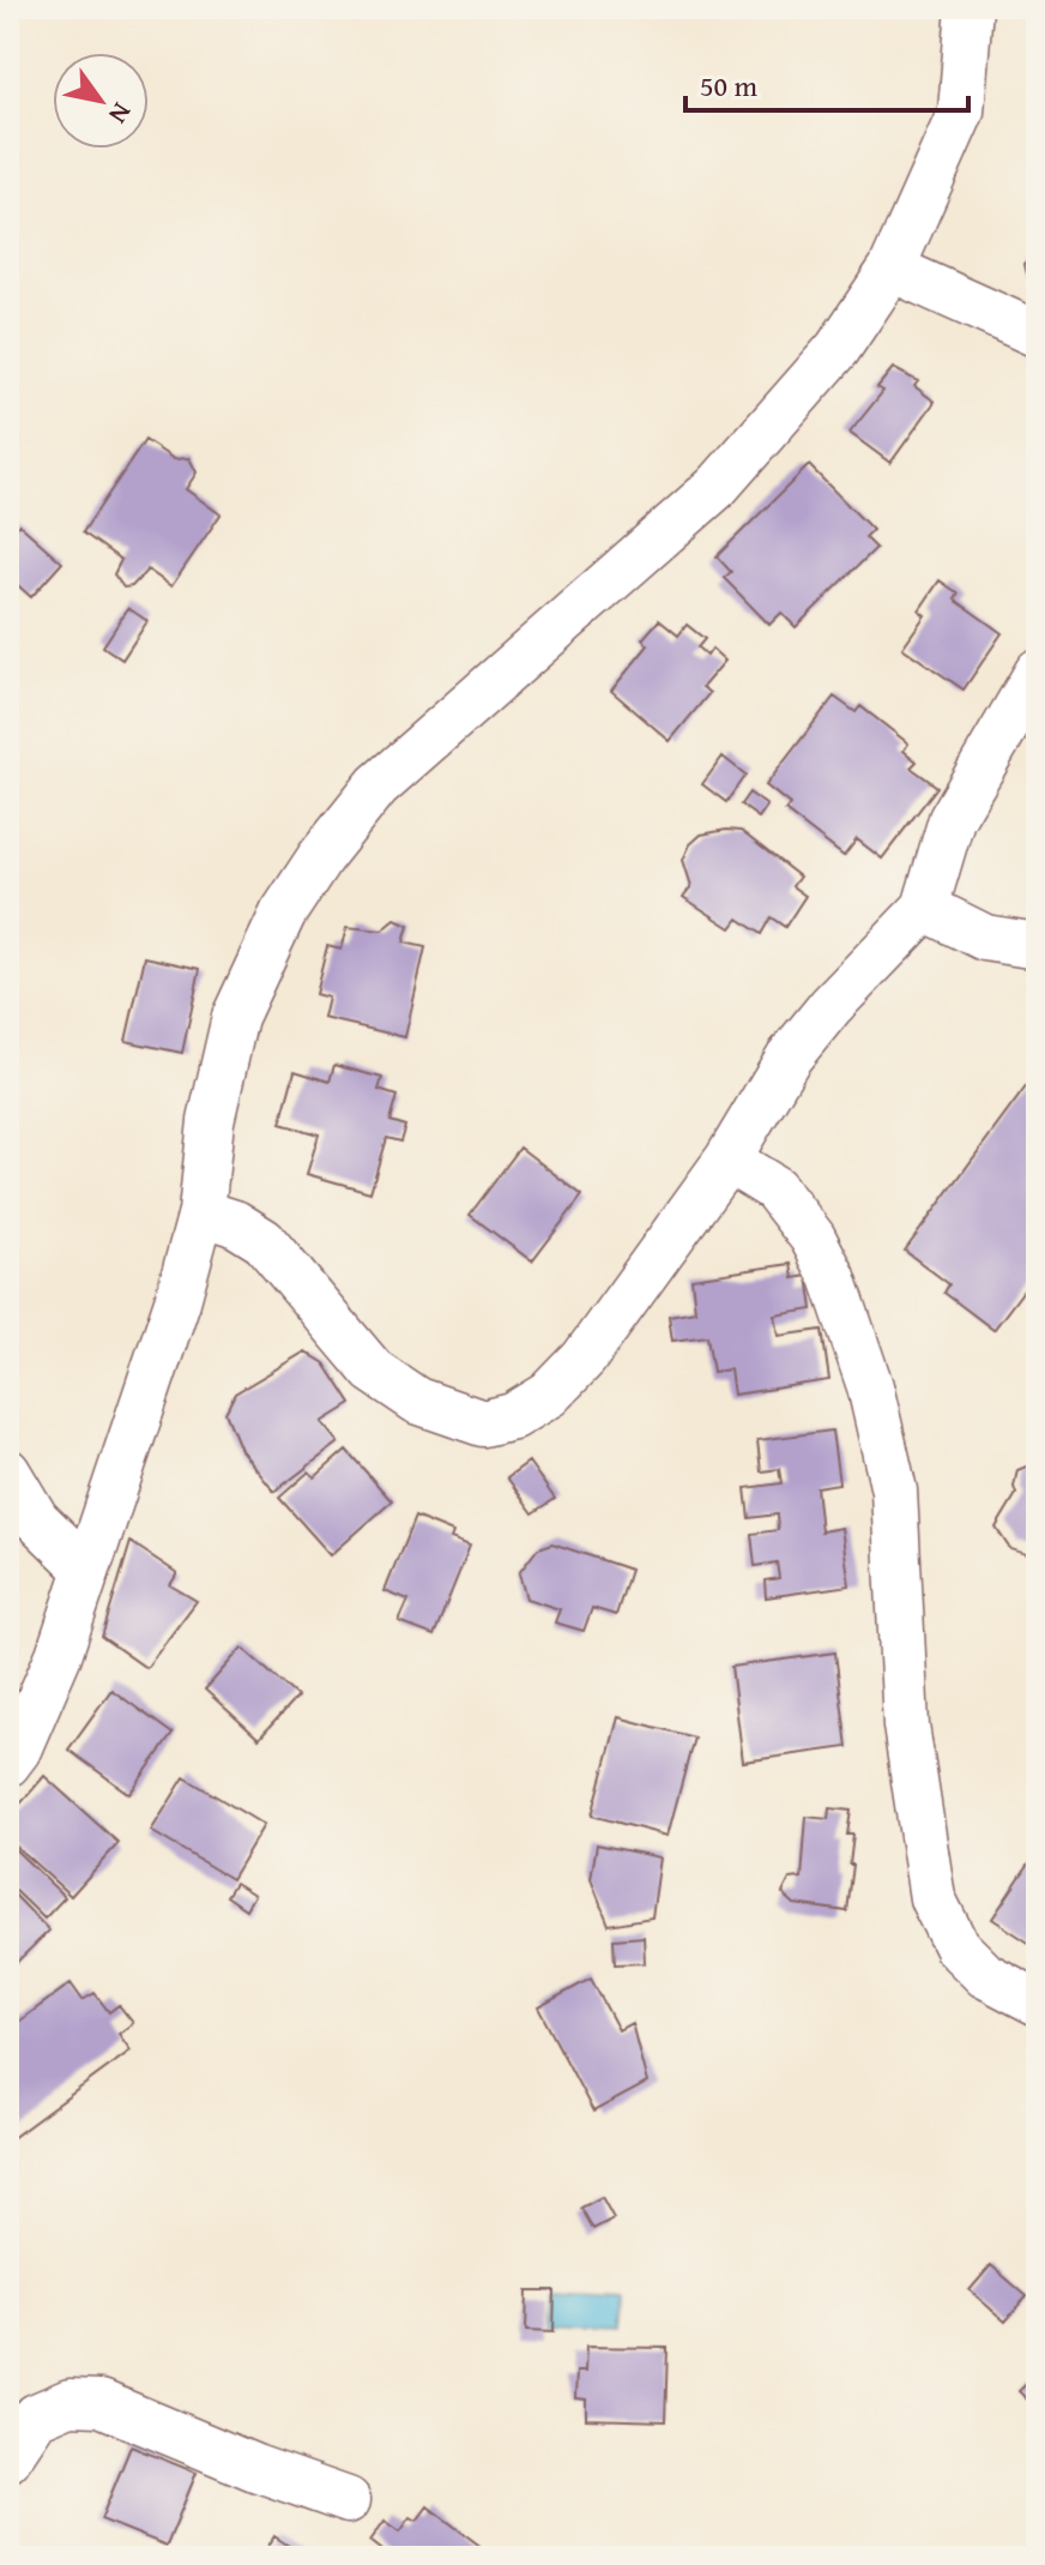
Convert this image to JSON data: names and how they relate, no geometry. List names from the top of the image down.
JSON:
{
  "scale_bar": "50 m",
  "north": "bottom right"
}
